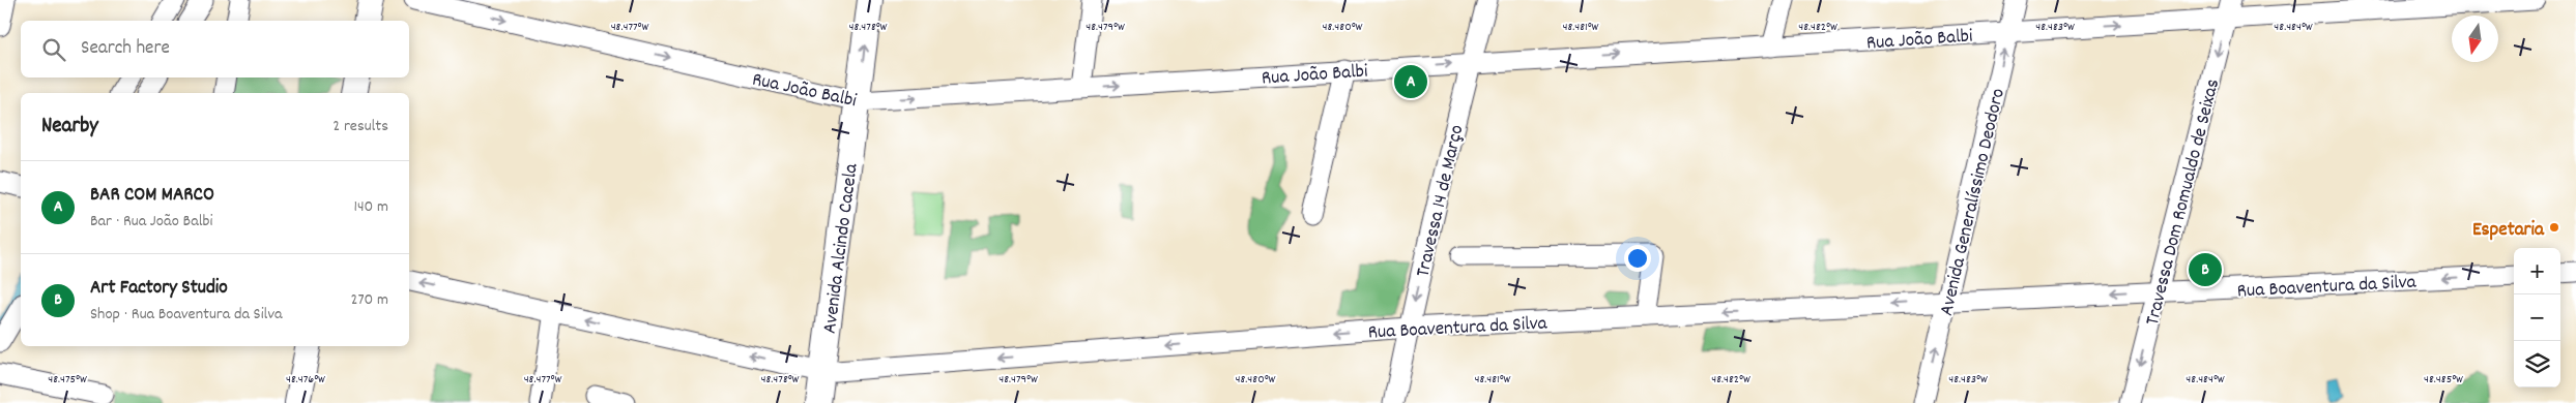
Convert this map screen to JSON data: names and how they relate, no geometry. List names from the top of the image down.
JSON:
{
  "streets": {
    "main road": ["Avenida Alcindo Cacela"],
    "street": [
      "Rua João Balbi",
      "Travessa 14 de Março",
      "Avenida Generalíssimo Deodoro",
      "Travessa Dom Romualdo de Seixas",
      "Rua Boaventura da Silva"
    ]
  },
  "crossings": [
    ["Rua João Balbi", "Travessa 14 de Março"],
    ["Rua João Balbi", "Avenida Generalíssimo Deodoro"],
    ["Rua João Balbi", "Travessa Dom Romualdo de Seixas"],
    ["Rua João Balbi", "Avenida Alcindo Cacela"],
    ["Travessa 14 de Março", "Rua Boaventura da Silva"],
    ["Avenida Generalíssimo Deodoro", "Rua Boaventura da Silva"],
    ["Travessa Dom Romualdo de Seixas", "Rua Boaventura da Silva"],
    ["Avenida Alcindo Cacela", "Rua Boaventura da Silva"]
  ],
  "one_way": [
    "Rua João Balbi",
    "Avenida Generalíssimo Deodoro",
    "Travessa Dom Romualdo de Seixas",
    "Rua Boaventura da Silva"
  ],
  "places": ["Espetaria"],
  "north": "bottom",
  "page": {
    "search": "Search here",
    "pins": ["A", "B"],
    "heading": ["Nearby", "2 results"],
    "list": [
      {
        "mark": "A",
        "name": "BAR COM MARCO",
        "note": "Bar · Rua João Balbi",
        "value": "140 m"
      },
      {
        "mark": "B",
        "name": "Art Factory Studio",
        "note": "Shop · Rua Boaventura da Silva",
        "value": "270 m"
      }
    ],
    "map_buttons": ["+", "−"]
  },
  "coordinates": [
    "48.477°W",
    "48.478°W",
    "48.479°W",
    "48.480°W",
    "48.481°W",
    "48.482°W",
    "48.483°W",
    "48.484°W",
    "48.475°W",
    "48.476°W",
    "48.485°W"
  ]
}
